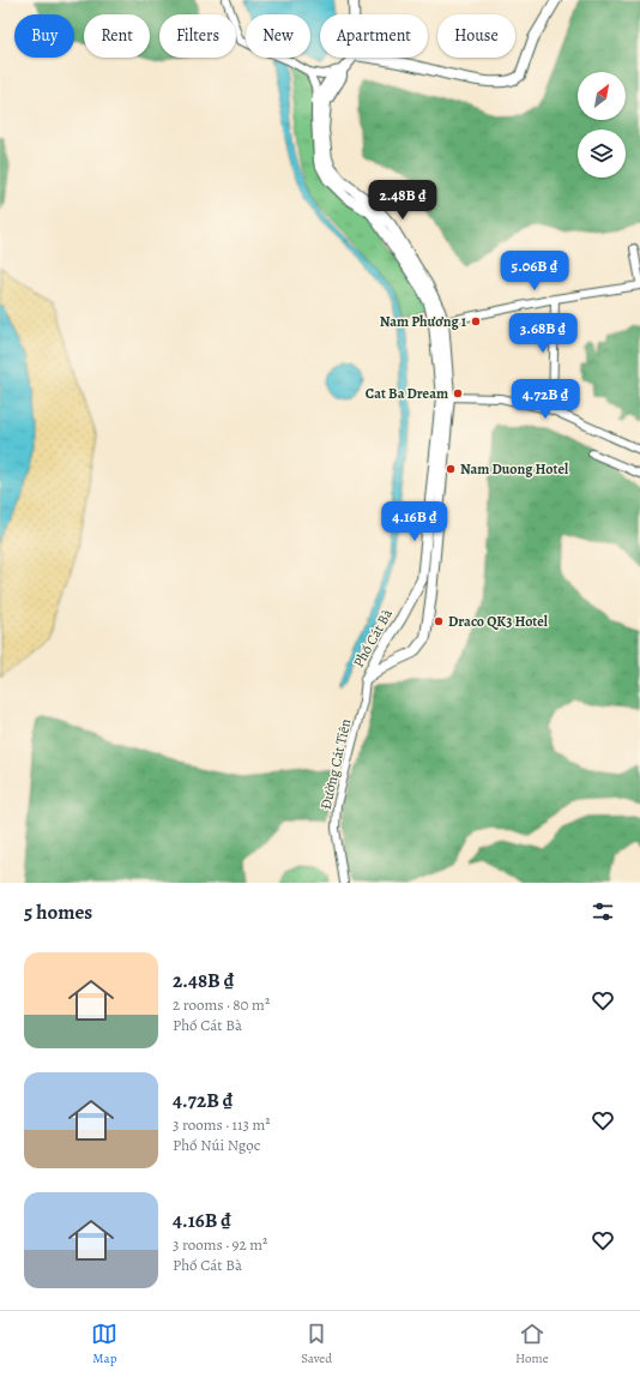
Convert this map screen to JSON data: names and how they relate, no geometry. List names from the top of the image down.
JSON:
{
  "streets": {
    "main road": ["Phố Cát Bà"],
    "street": ["Đường Cát Tiên"]
  },
  "crossings": [
    ["Phố Cát Bà", "Đường Cát Tiên"]
  ],
  "places": [
    "Nam Phương 1",
    "Cat Ba Dream",
    "Nam Duong Hotel",
    "Draco QK3 Hotel"
  ],
  "north": "top right",
  "page": {
    "chip": [
      "Buy",
      "Rent",
      "Filters",
      "New",
      "Apartment",
      "House"
    ],
    "price": [
      "2.48B ₫",
      "5.06B ₫",
      "3.68B ₫",
      "4.72B ₫",
      "4.16B ₫"
    ],
    "heading": "5 homes",
    "list": [
      {
        "name": "2.48B ₫",
        "note": "2 rooms · 80 m² · Phố Cát Bà"
      },
      {
        "name": "4.72B ₫",
        "note": "3 rooms · 113 m² · Phố Núi Ngọc"
      },
      {
        "name": "4.16B ₫",
        "note": "3 rooms · 92 m² · Phố Cát Bà"
      }
    ],
    "tabs": ["Map", "Saved", "Home"]
  }
}
